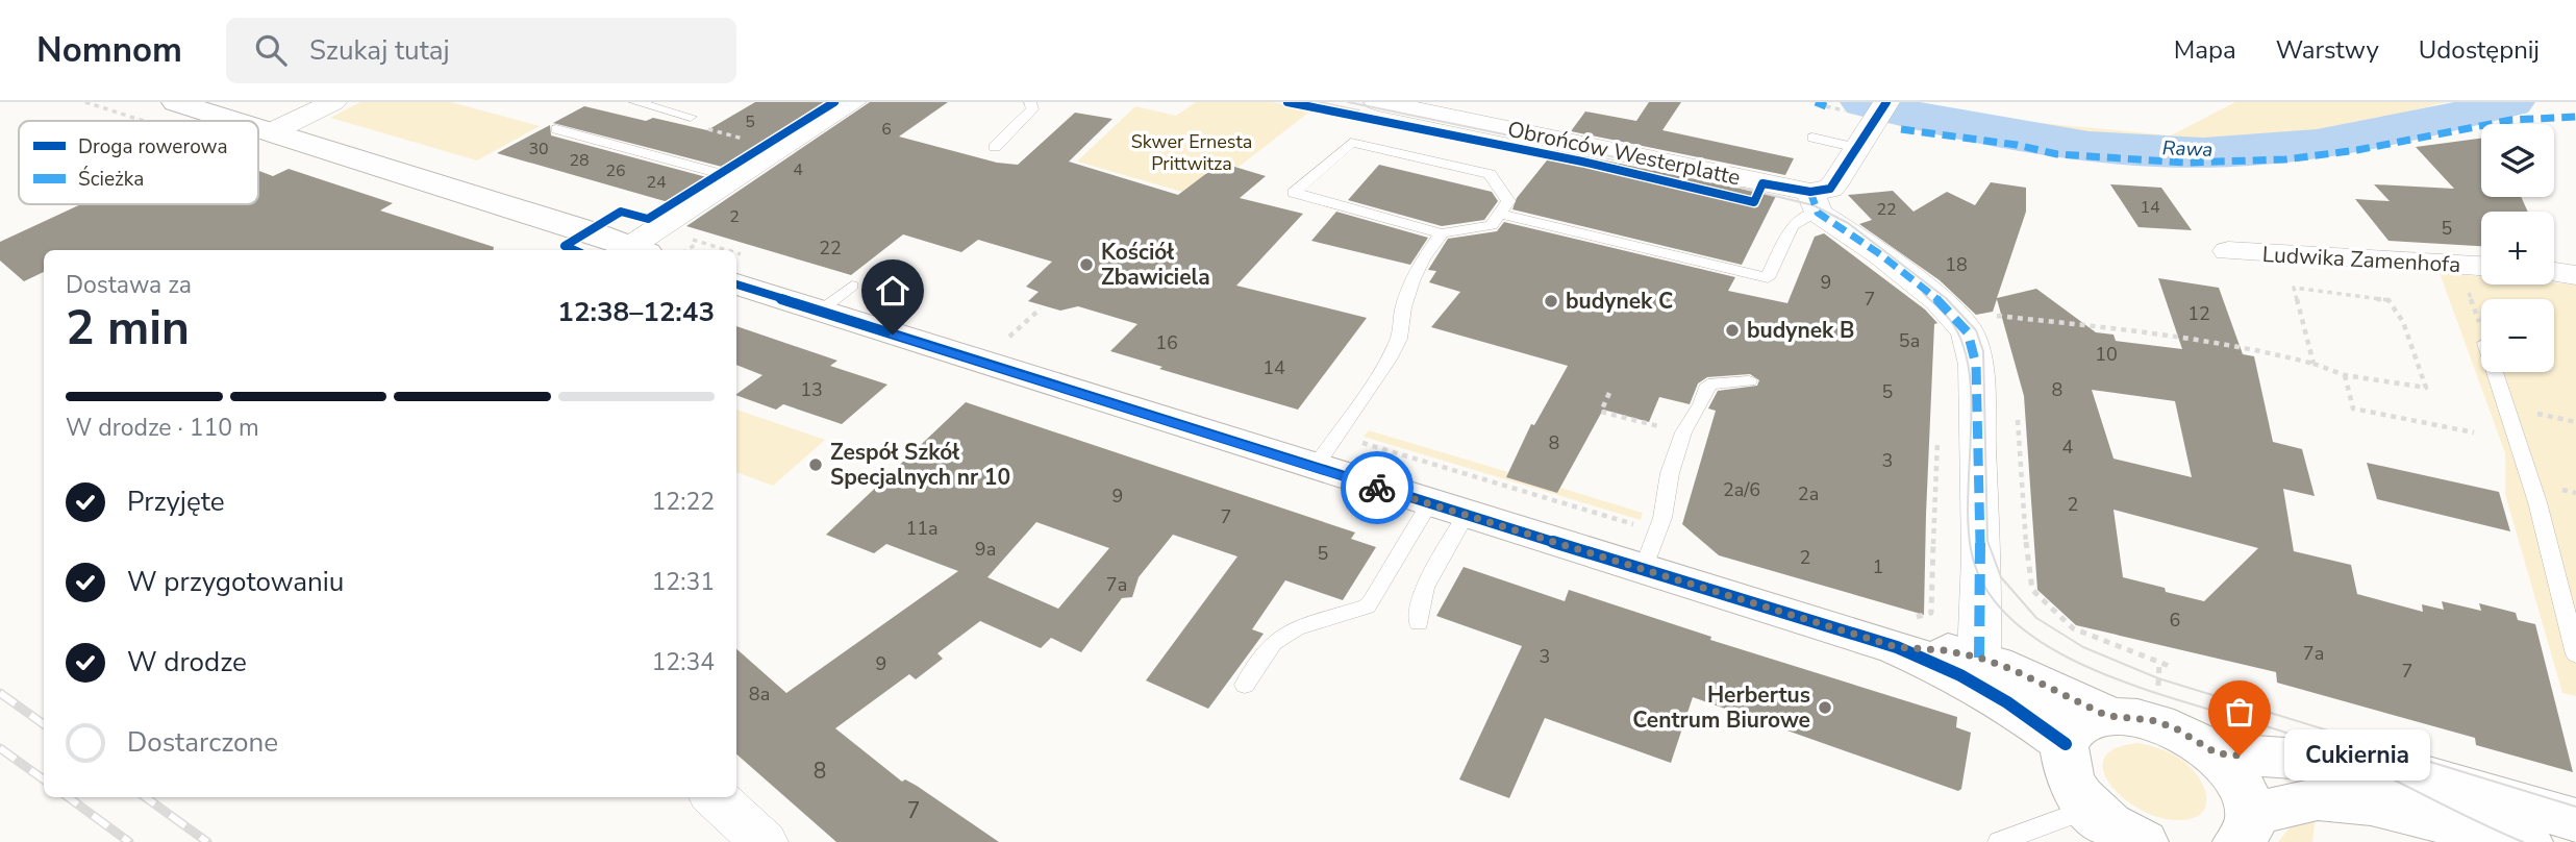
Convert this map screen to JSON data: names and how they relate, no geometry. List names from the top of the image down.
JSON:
{
  "streets": {
    "street": ["Obrońców Westerplatte", "Ludwika Zamenhofa"]
  },
  "water": ["Rawa"],
  "parks": ["Skwer Ernesta Prittwitza"],
  "places": [
    "Kościół Zbawiciela",
    "budynek C",
    "budynek B",
    "Zespół Szkół Specjalnych nr 10",
    "Herbertus Centrum Biurowe",
    "Cukiernia"
  ],
  "house_numbers": [
    "5",
    "6",
    "30",
    "28",
    "4",
    "26",
    "24",
    "14",
    "22",
    "2",
    "5",
    "22",
    "18",
    "9",
    "7",
    "12",
    "5a",
    "16",
    "10",
    "14",
    "13",
    "8",
    "5",
    "8",
    "4",
    "3",
    "2a/6",
    "2a",
    "9",
    "2",
    "7",
    "11a",
    "9a",
    "5",
    "2",
    "1",
    "7a",
    "6",
    "7a",
    "3",
    "9",
    "7",
    "8a",
    "8",
    "7"
  ],
  "legend": ["Droga rowerowa", "Ścieżka"],
  "page": {
    "header": "Nomnom",
    "search": "Szukaj tutaj",
    "nav": ["Mapa", "Warstwy", "Udostępnij"],
    "map_buttons": ["+", "−"],
    "heading": ["2 min", "Dostawa za", "12:38–12:43"],
    "bar": "W drodze · 110 m",
    "list": [
      ["Przyjęte", "12:22"],
      ["W przygotowaniu", "12:31"],
      ["W drodze", "12:34"],
      "Dostarczone"
    ],
    "bubble": "Cukiernia"
  }
}
